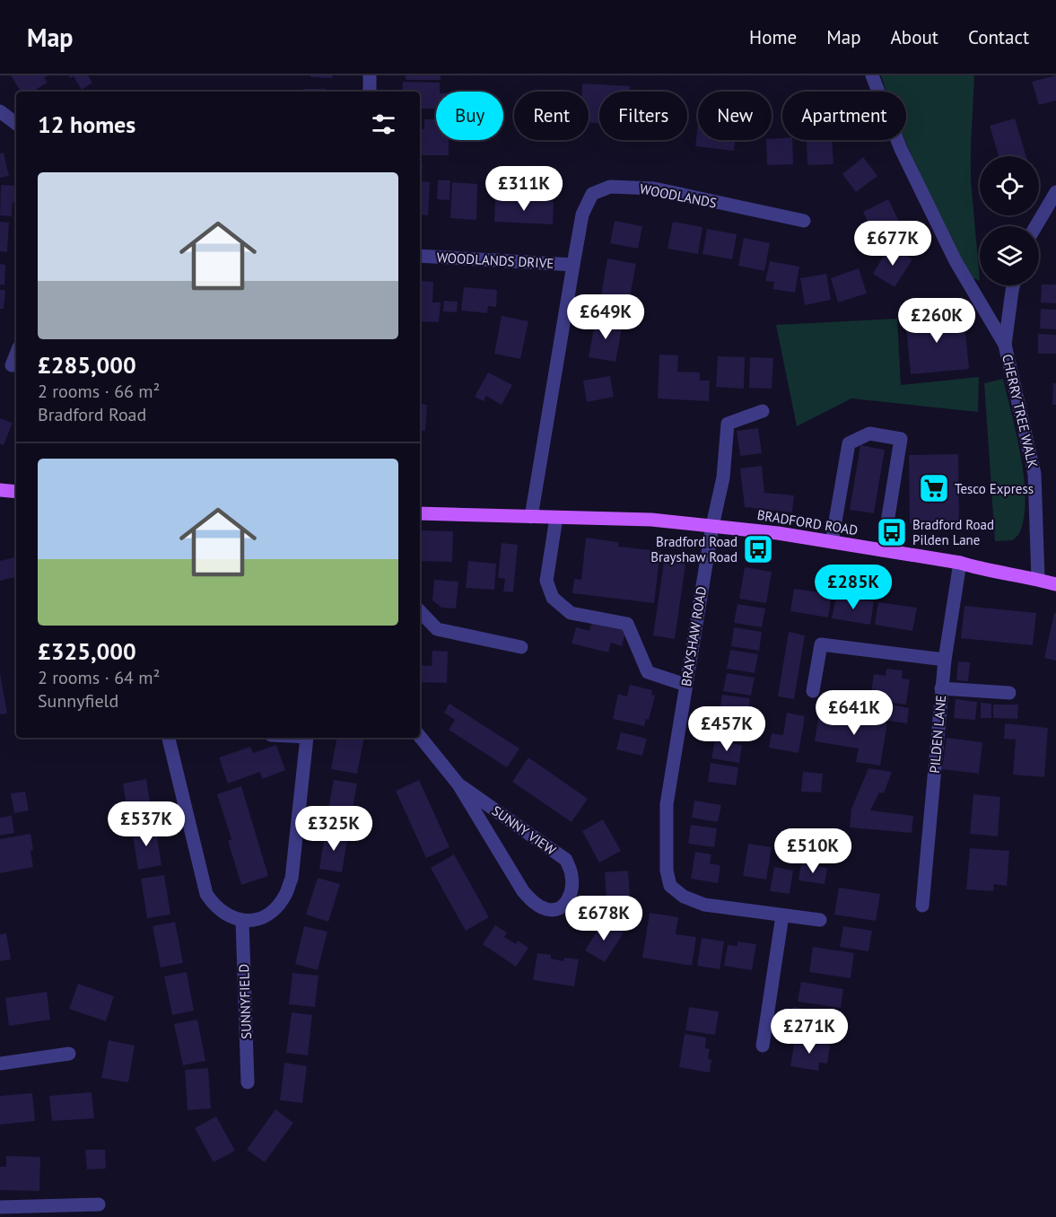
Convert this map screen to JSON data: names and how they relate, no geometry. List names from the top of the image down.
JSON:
{
  "streets": {
    "main road": ["BRADFORD ROAD"],
    "street": [
      "WOODLANDS",
      "WOODLANDS DRIVE",
      "CHERRY TREE WALK",
      "BRAYSHAW ROAD",
      "PILDEN LANE",
      "SUNNY VIEW",
      "SUNNYFIELD"
    ]
  },
  "crossings": [
    ["WOODLANDS", "WOODLANDS DRIVE"],
    ["WOODLANDS", "BRADFORD ROAD"],
    ["CHERRY TREE WALK", "BRADFORD ROAD"],
    ["BRADFORD ROAD", "BRAYSHAW ROAD"],
    ["BRADFORD ROAD", "PILDEN LANE"]
  ],
  "places": {
    "supermarket": ["Tesco Express"],
    "bus stop": ["Bradford Road Pilden Lane", "Bradford Road Brayshaw Road"]
  },
  "page": {
    "header": "Map",
    "nav": [
      "Home",
      "Map",
      "About",
      "Contact"
    ],
    "chip": [
      "Buy",
      "Rent",
      "Filters",
      "New",
      "Apartment"
    ],
    "heading": "12 homes",
    "list": [
      {
        "name": "£285,000",
        "note": "2 rooms · 66 m² · Bradford Road"
      },
      {
        "name": "£325,000",
        "note": "2 rooms · 64 m² · Sunnyfield"
      }
    ],
    "price": [
      "£311K",
      "£677K",
      "£649K",
      "£260K",
      "£285K",
      "£641K",
      "£457K",
      "£537K",
      "£325K",
      "£510K",
      "£678K",
      "£271K"
    ]
  }
}
